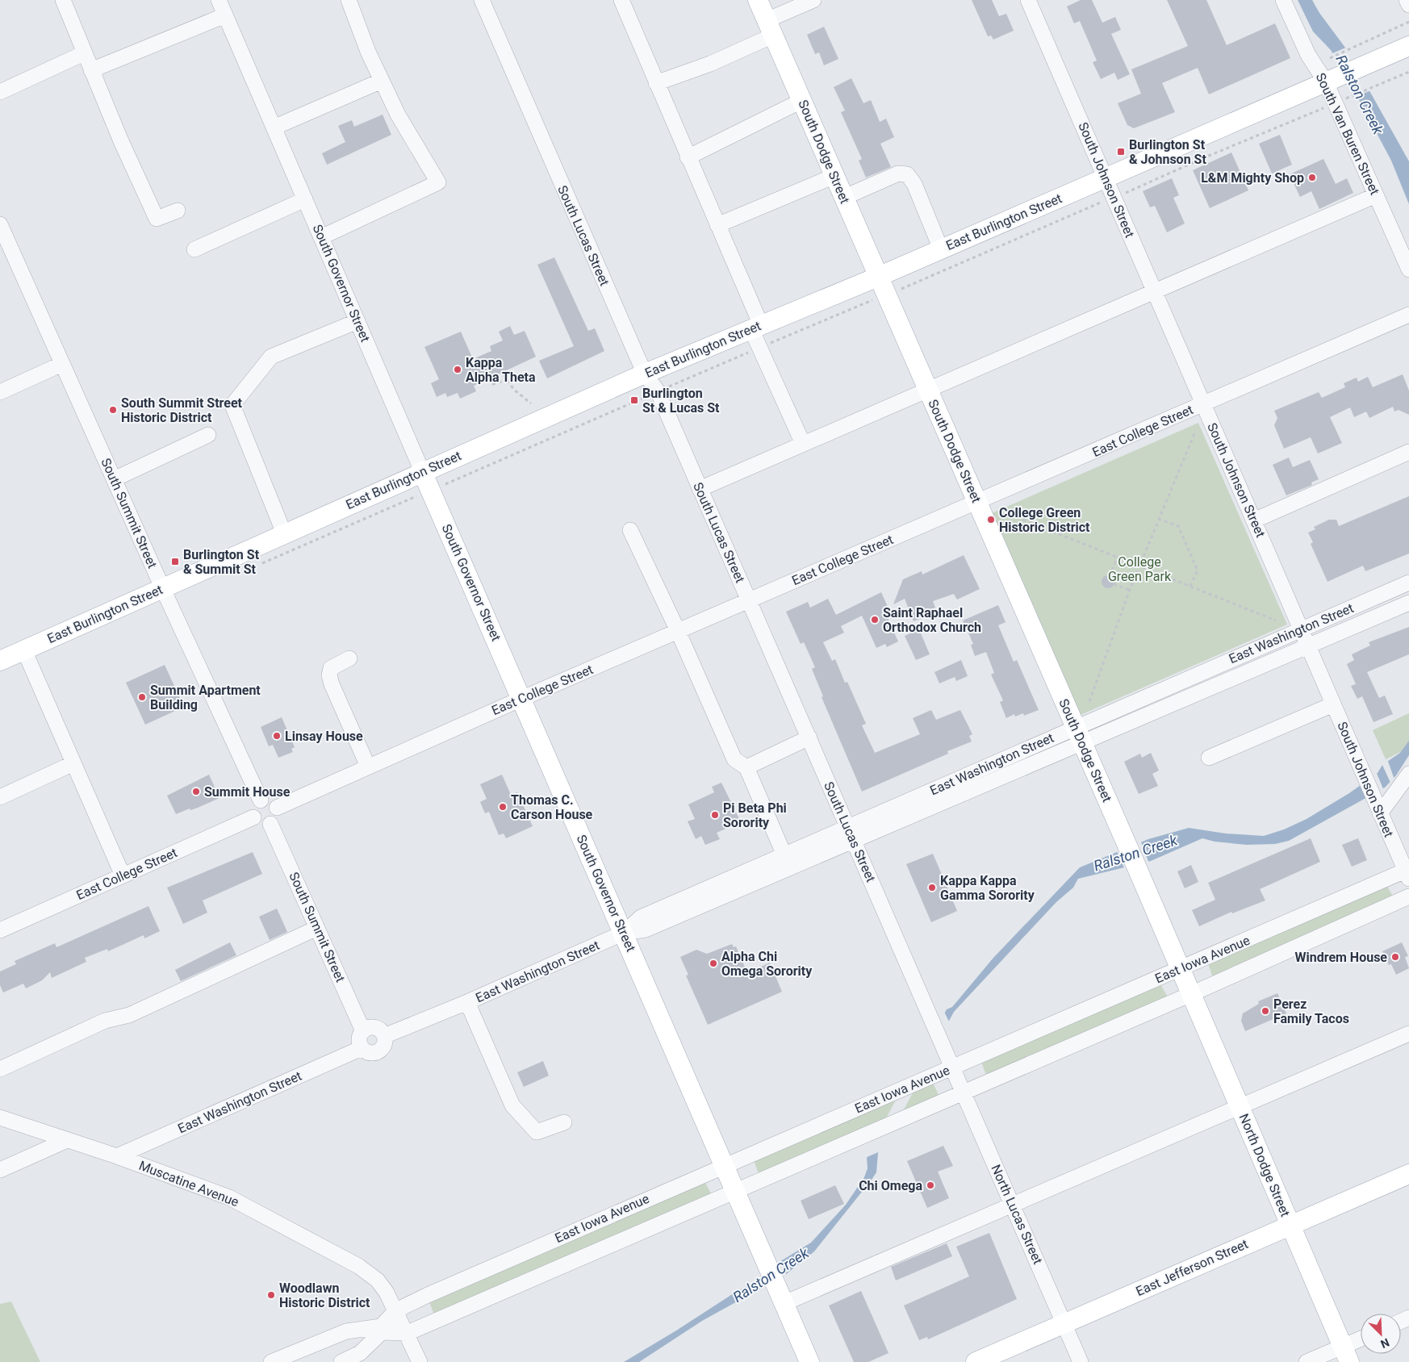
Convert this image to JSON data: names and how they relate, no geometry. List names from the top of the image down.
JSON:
{
  "streets": {
    "main road": [
      "South Dodge Street",
      "East Burlington Street",
      "South Governor Street",
      "North Dodge Street",
      "East Jefferson Street"
    ],
    "street": [
      "South Van Buren Street",
      "South Johnson Street",
      "South Lucas Street",
      "East College Street",
      "South Summit Street",
      "East Washington Street",
      "East Iowa Avenue",
      "Muscatine Avenue",
      "North Lucas Street"
    ]
  },
  "crossings": [
    ["South Van Buren Street", "East Burlington Street"],
    ["South Dodge Street", "East Burlington Street"],
    ["South Dodge Street", "East College Street"],
    ["South Dodge Street", "East Washington Street"],
    ["South Dodge Street", "East Iowa Avenue"],
    ["South Dodge Street", "North Dodge Street"],
    ["South Johnson Street", "East Burlington Street"],
    ["South Johnson Street", "East College Street"],
    ["South Johnson Street", "East Washington Street"],
    ["South Johnson Street", "East Iowa Avenue"],
    ["East Burlington Street", "South Lucas Street"],
    ["East Burlington Street", "South Governor Street"],
    ["East Burlington Street", "South Summit Street"],
    ["South Lucas Street", "East College Street"],
    ["South Lucas Street", "East Washington Street"],
    ["South Lucas Street", "East Iowa Avenue"],
    ["South Lucas Street", "North Lucas Street"],
    ["South Governor Street", "East College Street"],
    ["South Governor Street", "East Washington Street"],
    ["South Governor Street", "East Iowa Avenue"],
    ["East College Street", "South Summit Street"],
    ["South Summit Street", "East Washington Street"],
    ["East Washington Street", "Muscatine Avenue"],
    ["East Iowa Avenue", "North Dodge Street"],
    ["East Iowa Avenue", "Muscatine Avenue"],
    ["East Iowa Avenue", "North Lucas Street"],
    ["North Dodge Street", "East Jefferson Street"],
    ["North Lucas Street", "East Jefferson Street"]
  ],
  "water": ["Ralston Creek"],
  "parks": ["College Green Park"],
  "places": {
    "transit": ["Burlington St & Johnson St", "Burlington St & Lucas St", "Burlington St & Summit St"],
    "other": [
      "L&M Mighty Shop",
      "Kappa Alpha Theta",
      "South Summit Street Historic District",
      "College Green Historic District",
      "Saint Raphael Orthodox Church",
      "Summit Apartment Building",
      "Linsay House",
      "Summit House",
      "Thomas C. Carson House",
      "Pi Beta Phi Sorority",
      "Kappa Kappa Gamma Sorority",
      "Windrem House",
      "Alpha Chi Omega Sorority",
      "Perez Family Tacos",
      "Chi Omega",
      "Woodlawn Historic District"
    ]
  },
  "north": "bottom right"
}
